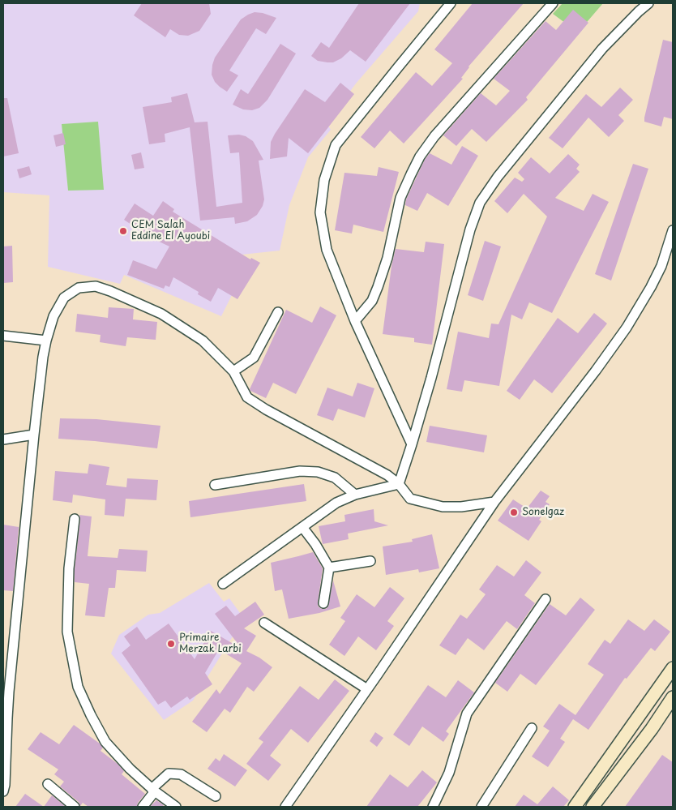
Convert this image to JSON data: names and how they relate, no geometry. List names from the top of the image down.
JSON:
{
  "places": ["CEM Salah Eddine El Ayoubi", "Sonelgaz", "Primaire Merzak Larbi"]
}
